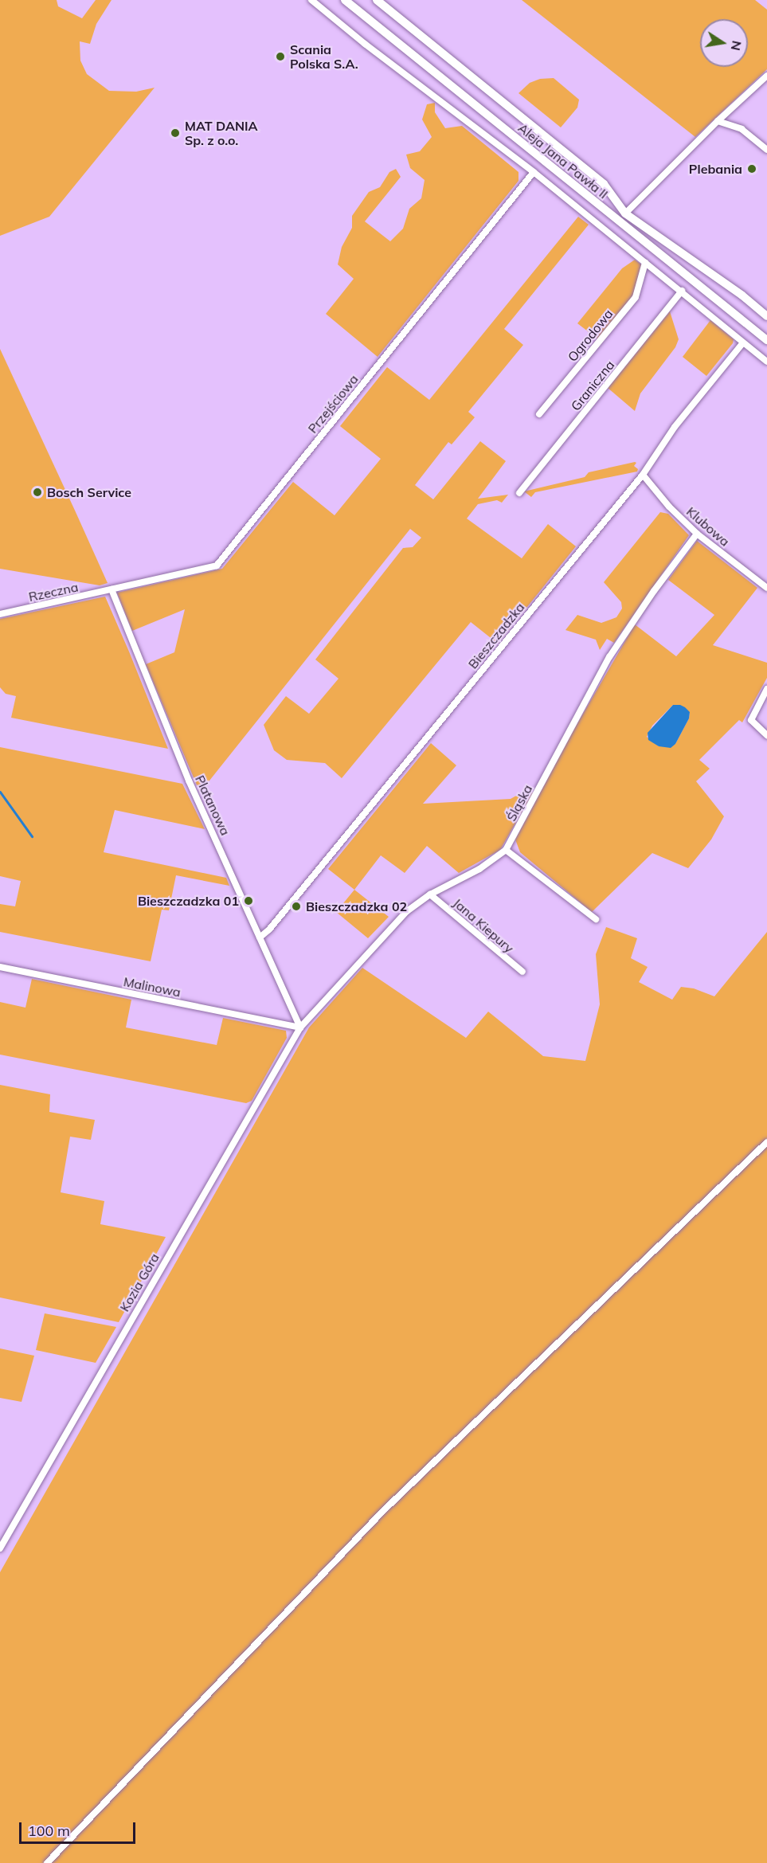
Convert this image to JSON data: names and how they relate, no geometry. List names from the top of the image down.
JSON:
{
  "streets": {
    "main road": ["Aleja Jana Pawła II"],
    "street": [
      "Ogrodowa",
      "Graniczna",
      "Przejściowa",
      "Klubowa",
      "Rzeczna",
      "Bieszczadzka",
      "Śląska",
      "Platanowa",
      "Jana Kiepury",
      "Malinowa",
      "Kozia Góra"
    ]
  },
  "crossings": [
    ["Przejściowa", "Rzeczna"],
    ["Przejściowa", "Platanowa"],
    ["Klubowa", "Bieszczadzka"],
    ["Klubowa", "Śląska"],
    ["Rzeczna", "Platanowa"],
    ["Bieszczadzka", "Platanowa"],
    ["Śląska", "Platanowa"],
    ["Śląska", "Jana Kiepury"],
    ["Śląska", "Malinowa"],
    ["Śląska", "Kozia Góra"],
    ["Platanowa", "Malinowa"],
    ["Platanowa", "Kozia Góra"],
    ["Malinowa", "Kozia Góra"]
  ],
  "places": [
    "Scania Polska S.A.",
    "MAT DANIA Sp. z o.o.",
    "Plebania",
    "Bosch Service",
    "Bieszczadzka 01",
    "Bieszczadzka 02"
  ],
  "scale_bar": "100 m",
  "north": "right"
}
